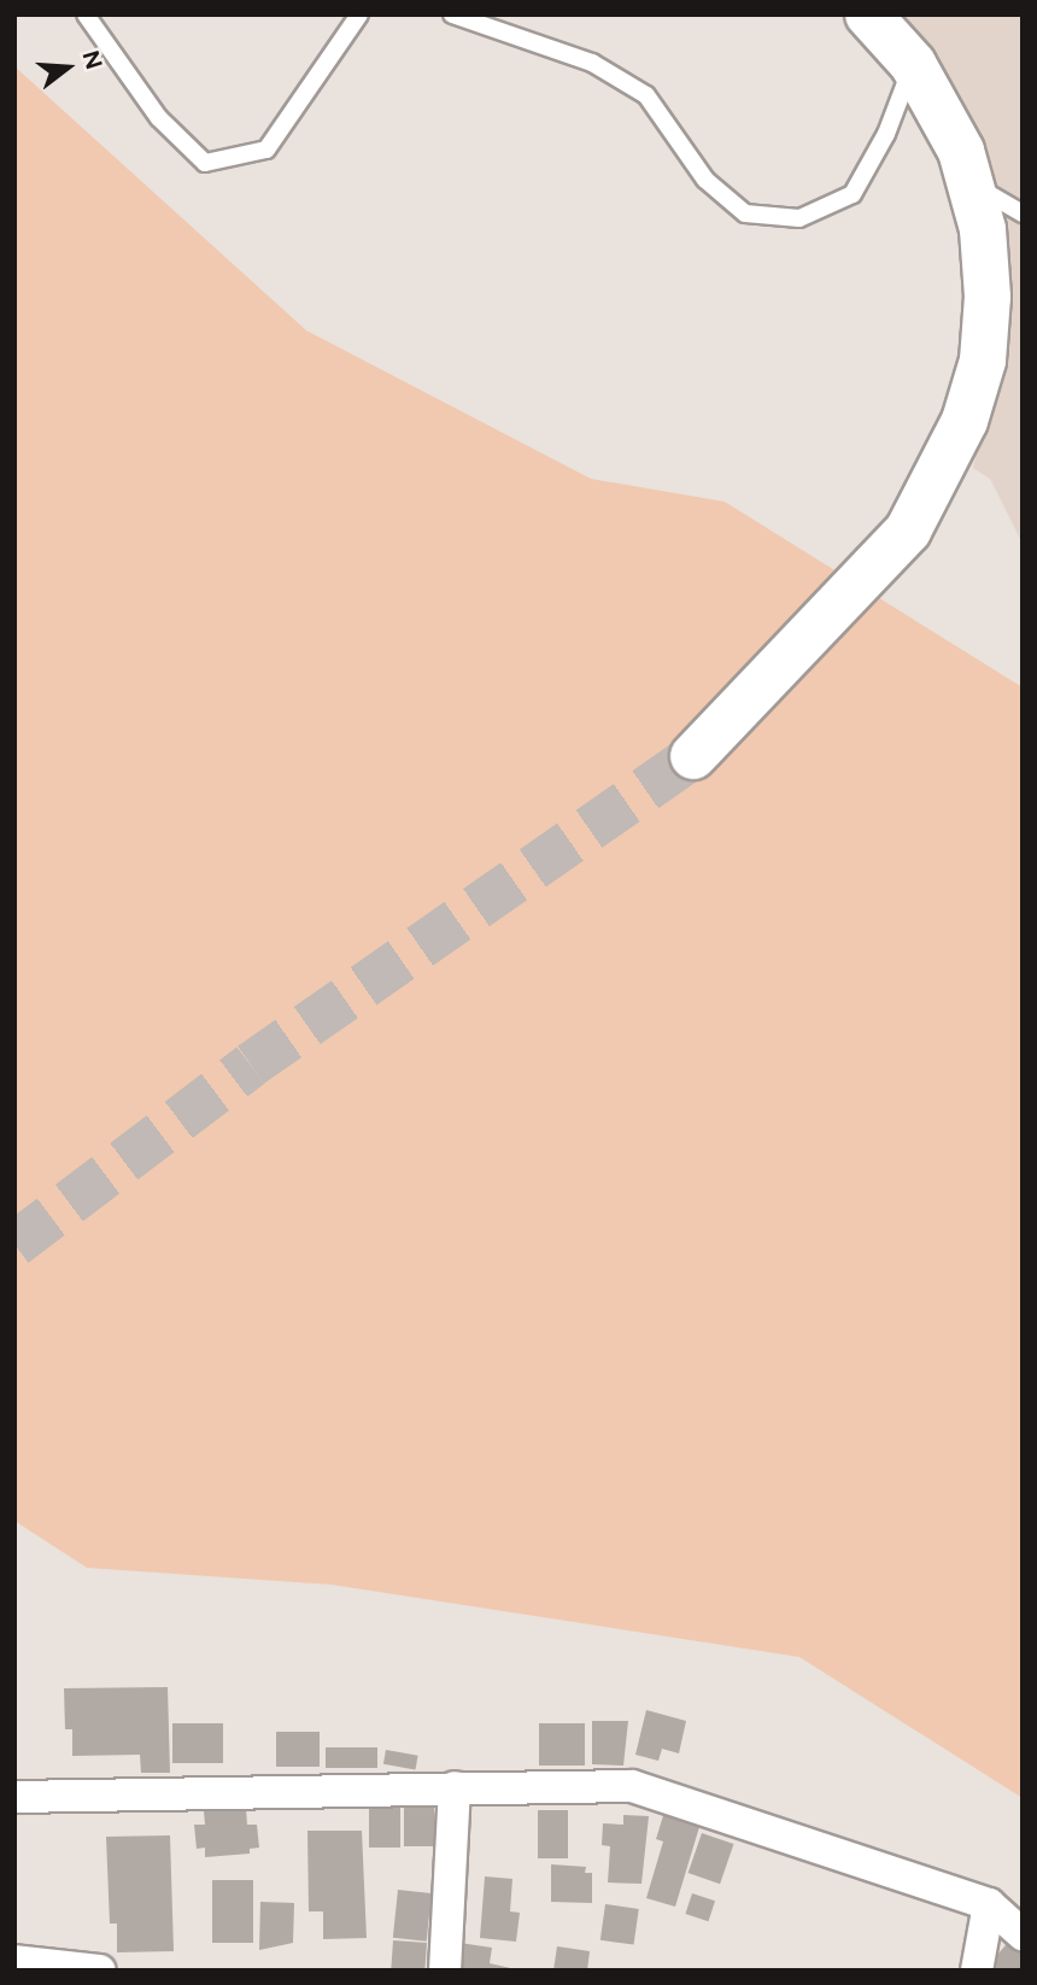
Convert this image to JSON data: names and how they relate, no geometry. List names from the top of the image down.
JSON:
{
  "north": "right"
}
